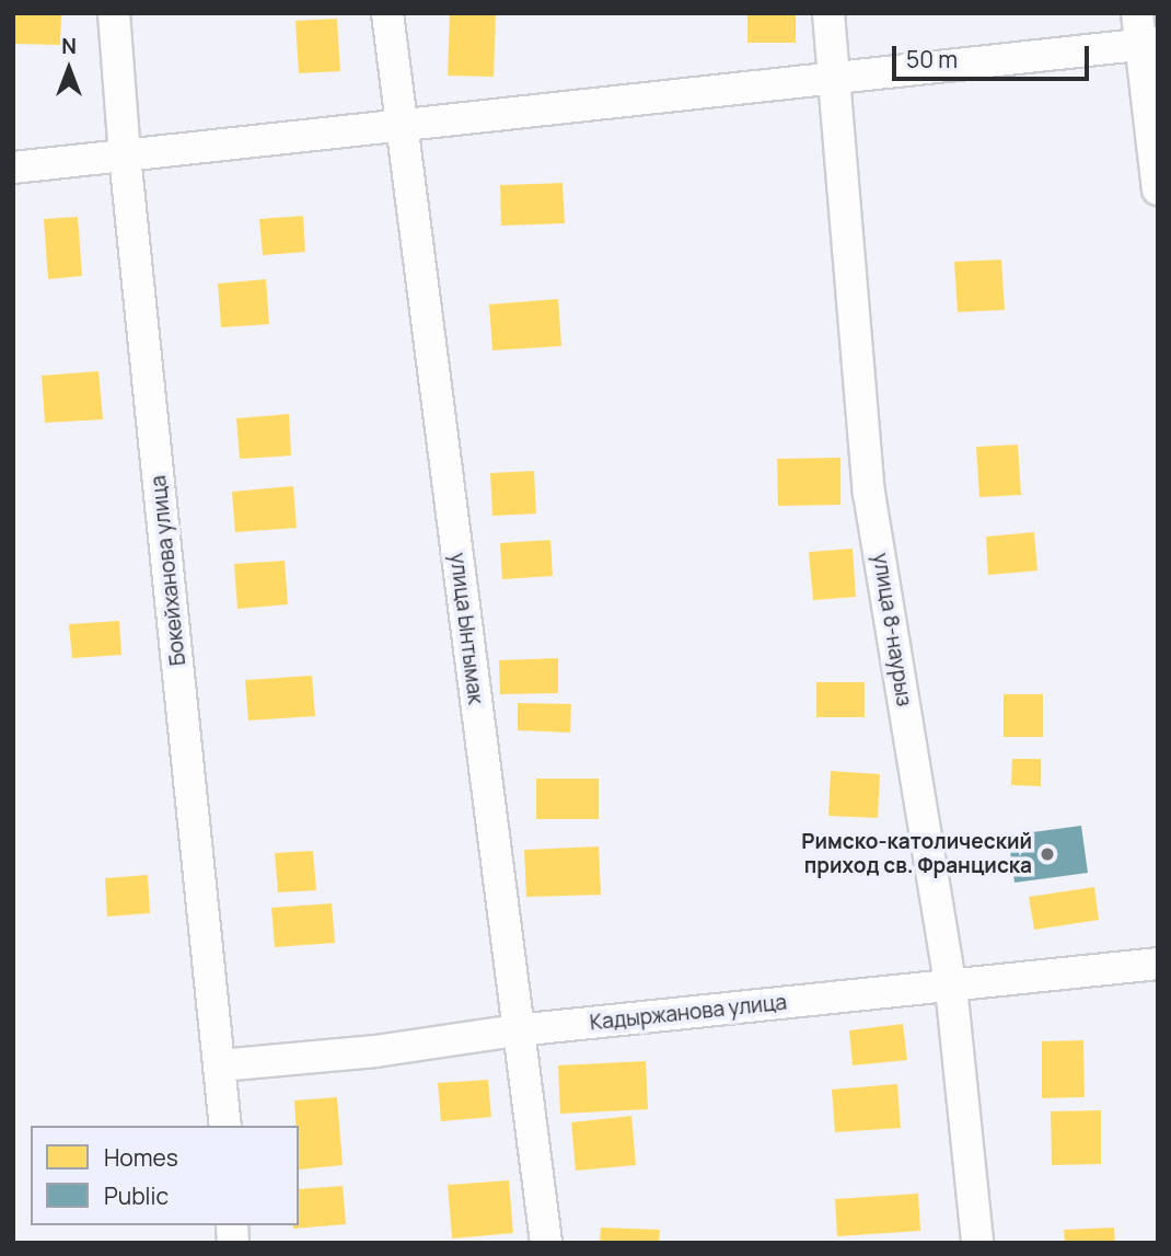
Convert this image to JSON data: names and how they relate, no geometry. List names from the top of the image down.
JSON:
{
  "streets": {
    "street": [
      "Бокейханова улица",
      "улица Ынтымак",
      "улица 8-наурыз",
      "Кадыржанова улица"
    ]
  },
  "crossings": [
    ["Бокейханова улица", "Кадыржанова улица"],
    ["улица Ынтымак", "Кадыржанова улица"],
    ["улица 8-наурыз", "Кадыржанова улица"]
  ],
  "places": ["Римско-католический приход св. Франциска"],
  "legend": ["Homes", "Public"],
  "scale_bar": "50 m",
  "north": "top"
}
